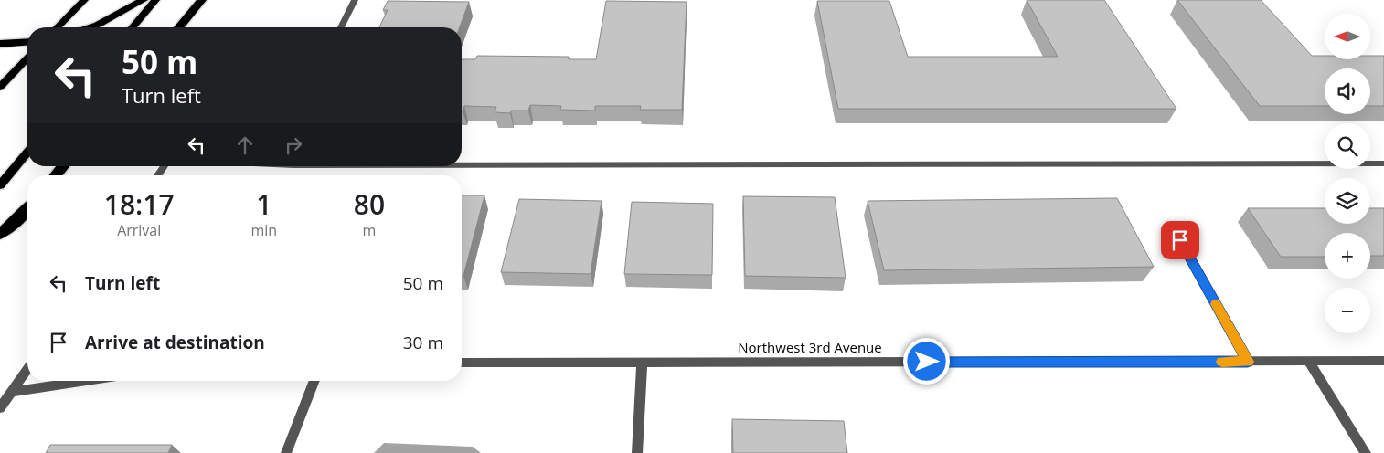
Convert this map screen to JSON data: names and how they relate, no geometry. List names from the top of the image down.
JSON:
{
  "streets": {
    "street": ["Northwest 3rd Avenue"]
  },
  "north": "left",
  "page": {
    "map_buttons": ["+", "−"],
    "turn": ["50 m", "Turn left"],
    "eta": [
      "18:17",
      "Arrival",
      "1",
      "min",
      "80",
      "m"
    ],
    "list": [
      {
        "name": "Turn left",
        "value": "50 m"
      },
      {
        "name": "Arrive at destination",
        "value": "30 m"
      }
    ]
  }
}
